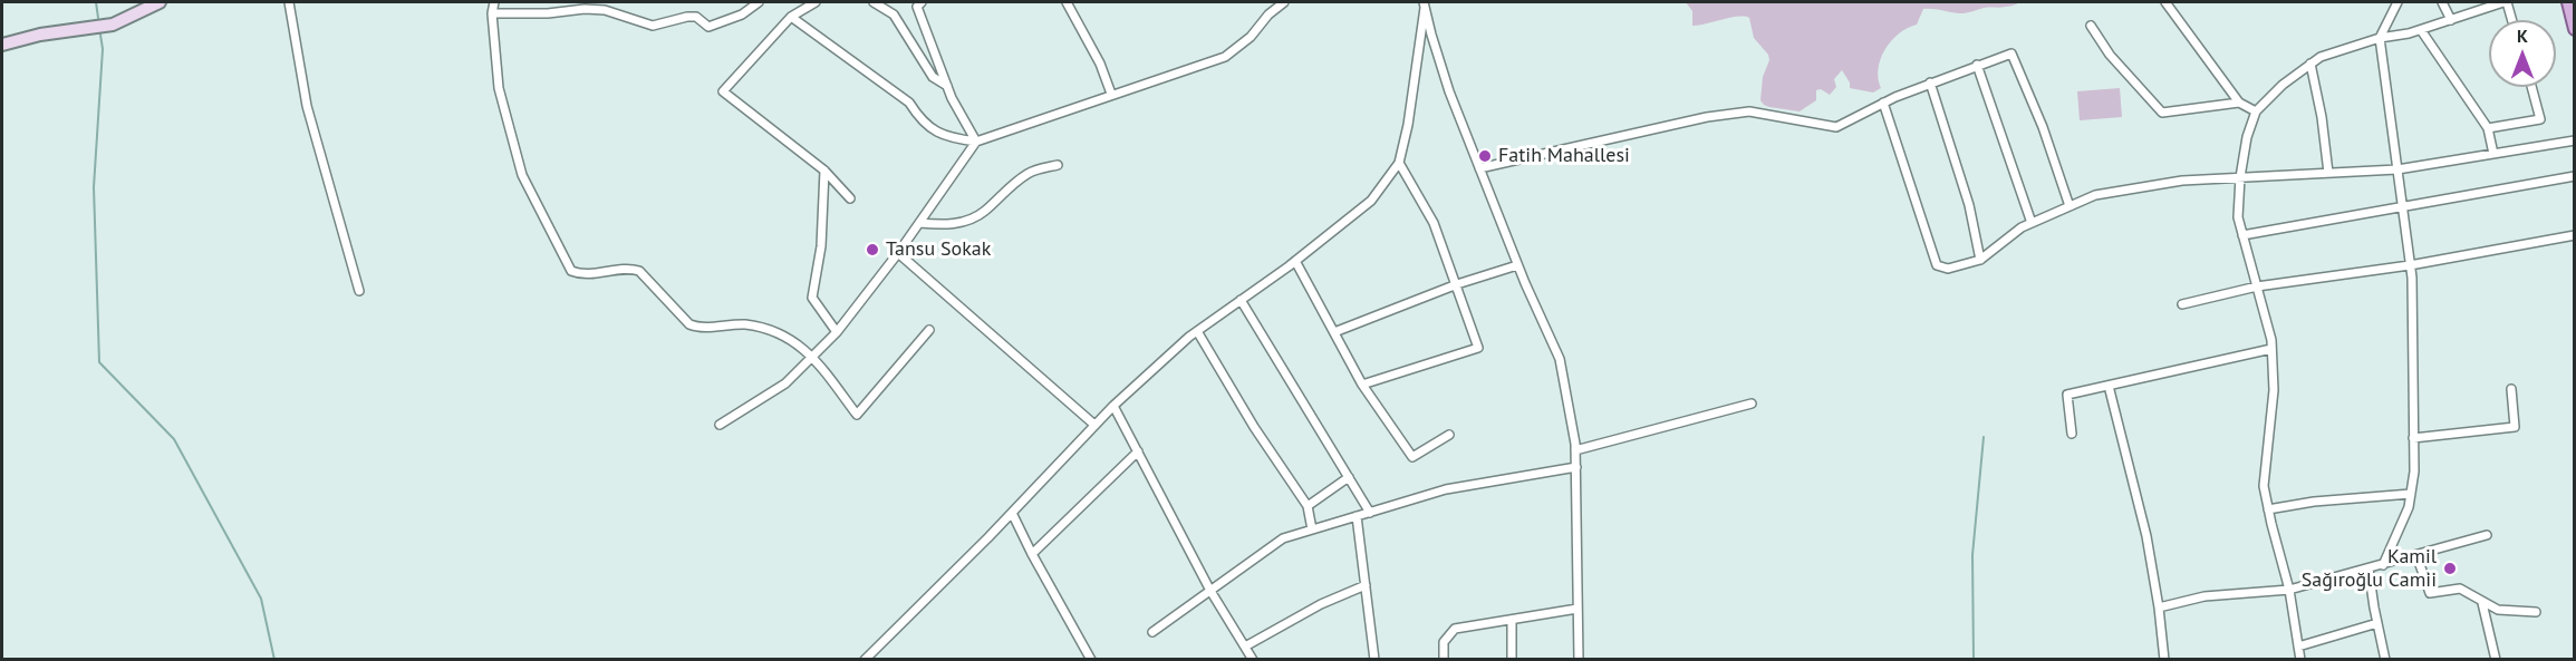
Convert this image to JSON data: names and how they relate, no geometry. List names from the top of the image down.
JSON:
{
  "places": ["Fatih Mahallesi", "Tansu Sokak", "Kamil Sağıroğlu Camii"],
  "north": "top"
}
